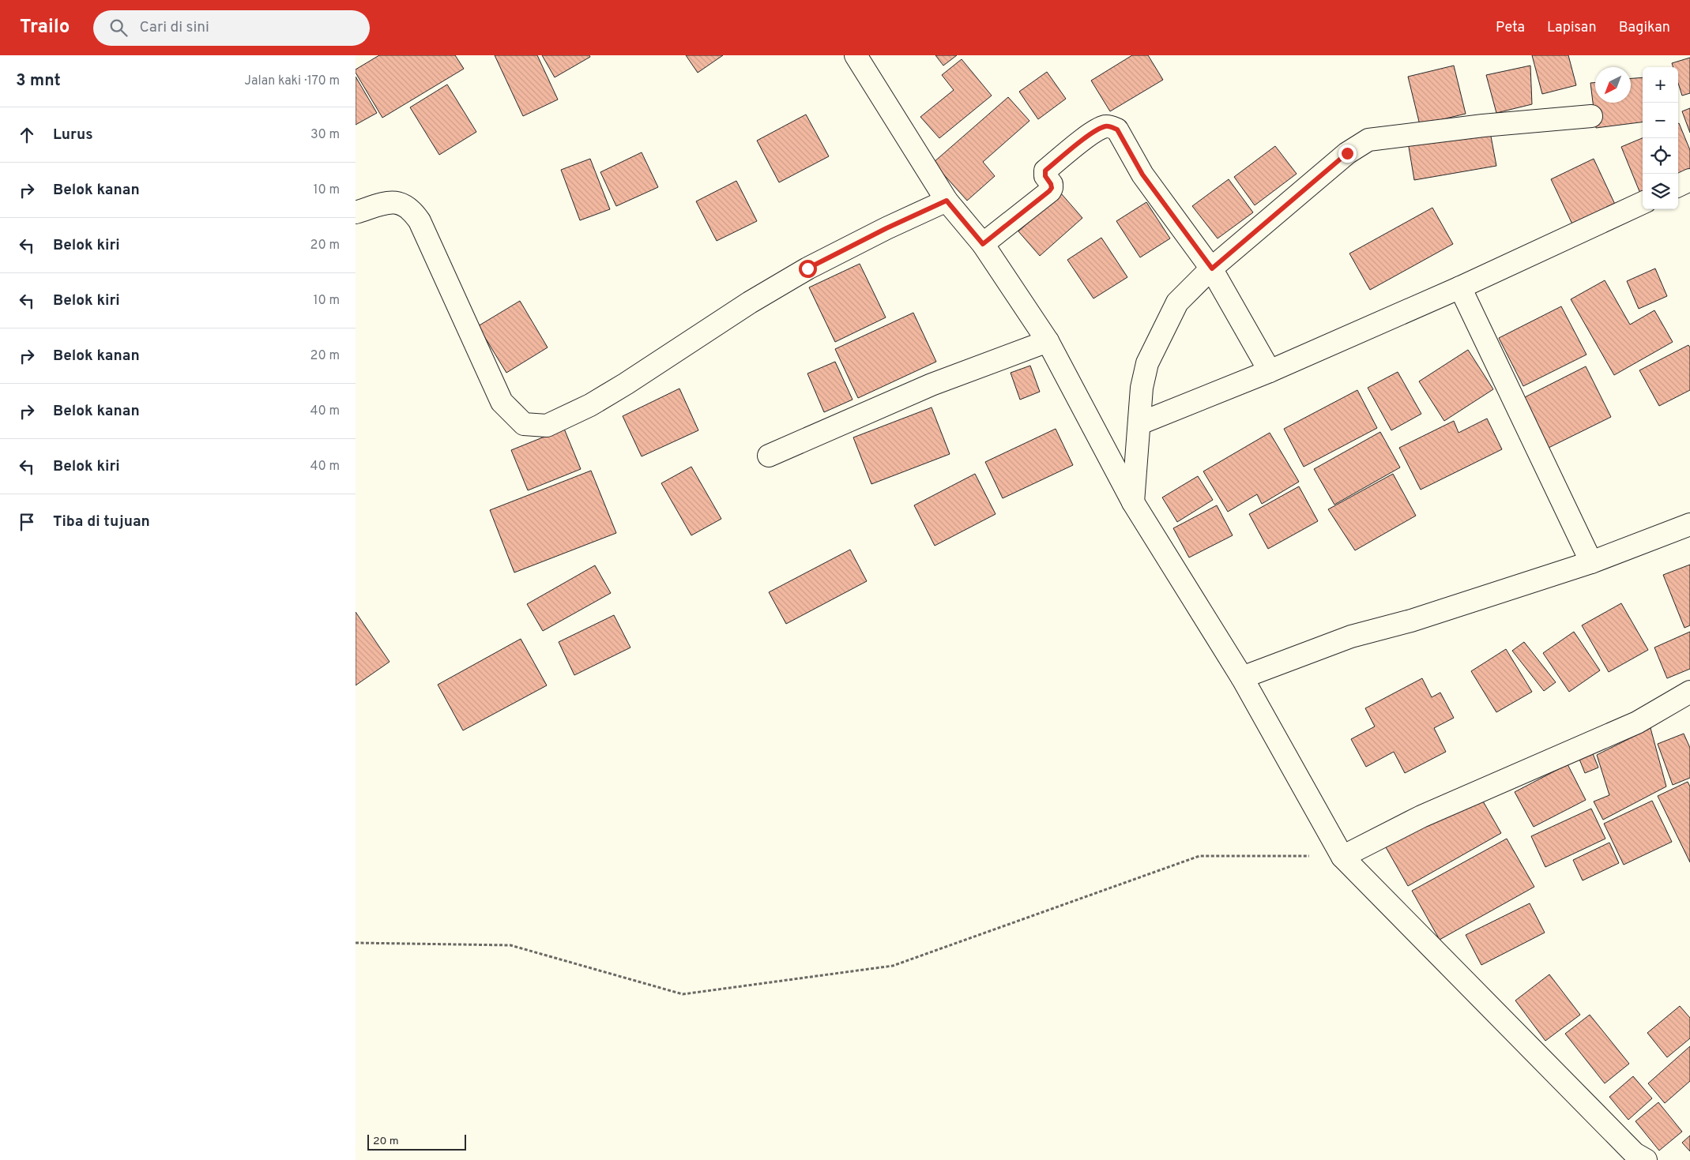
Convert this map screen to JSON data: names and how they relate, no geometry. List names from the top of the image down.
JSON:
{
  "scale_bar": "20 m",
  "north": "bottom left",
  "page": {
    "header": "Trailo",
    "search": "Cari di sini",
    "nav": ["Peta", "Lapisan", "Bagikan"],
    "heading": ["3 mnt", "Jalan kaki · 170 m"],
    "map_buttons": ["+", "−"],
    "list": [
      ["Lurus", "30 m"],
      ["Belok kanan", "10 m"],
      ["Belok kiri", "20 m"],
      ["Belok kiri", "10 m"],
      ["Belok kanan", "20 m"],
      ["Belok kanan", "40 m"],
      ["Belok kiri", "40 m"],
      "Tiba di tujuan"
    ],
    "scale": "20 m"
  }
}
